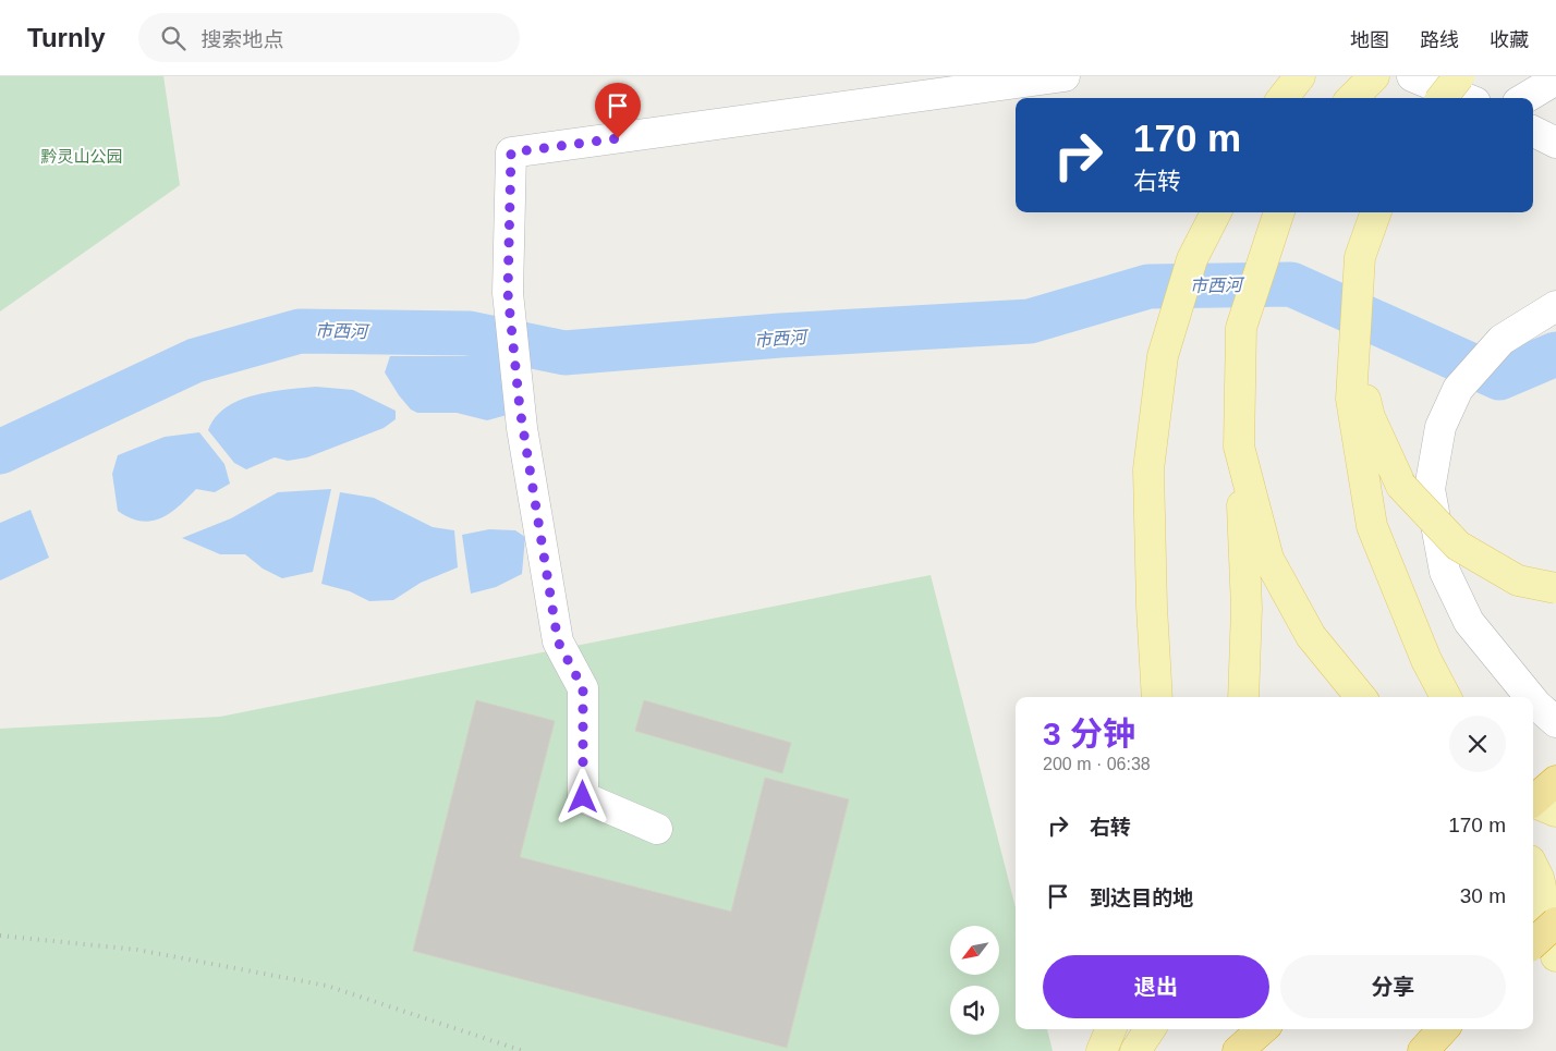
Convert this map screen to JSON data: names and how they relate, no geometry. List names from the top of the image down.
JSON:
{
  "water": ["市西河"],
  "parks": ["黔灵山公园"],
  "north": "bottom left",
  "page": {
    "header": "Turnly",
    "search": "搜索地点",
    "nav": ["地图", "路线", "收藏"],
    "turn": ["170 m", "右转"],
    "heading": ["3 分钟", "200 m · 06:38"],
    "list": [
      {
        "name": "右转",
        "value": "170 m"
      },
      {
        "name": "到达目的地",
        "value": "30 m"
      }
    ],
    "buttons": ["退出", "分享"]
  }
}
